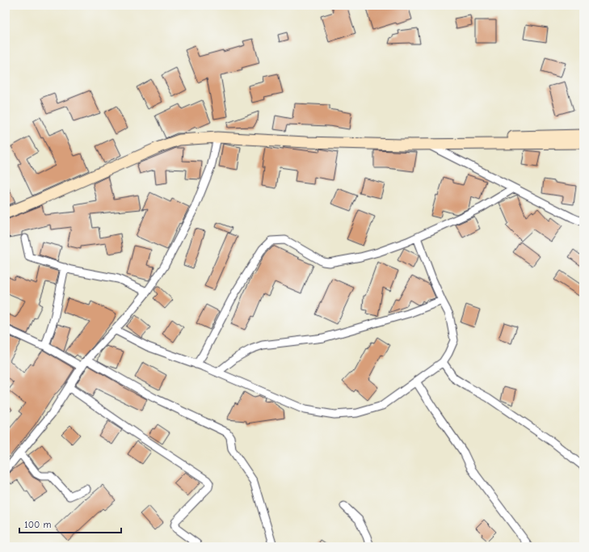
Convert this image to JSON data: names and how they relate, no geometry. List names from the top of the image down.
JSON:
{
  "scale_bar": "100 m"
}
